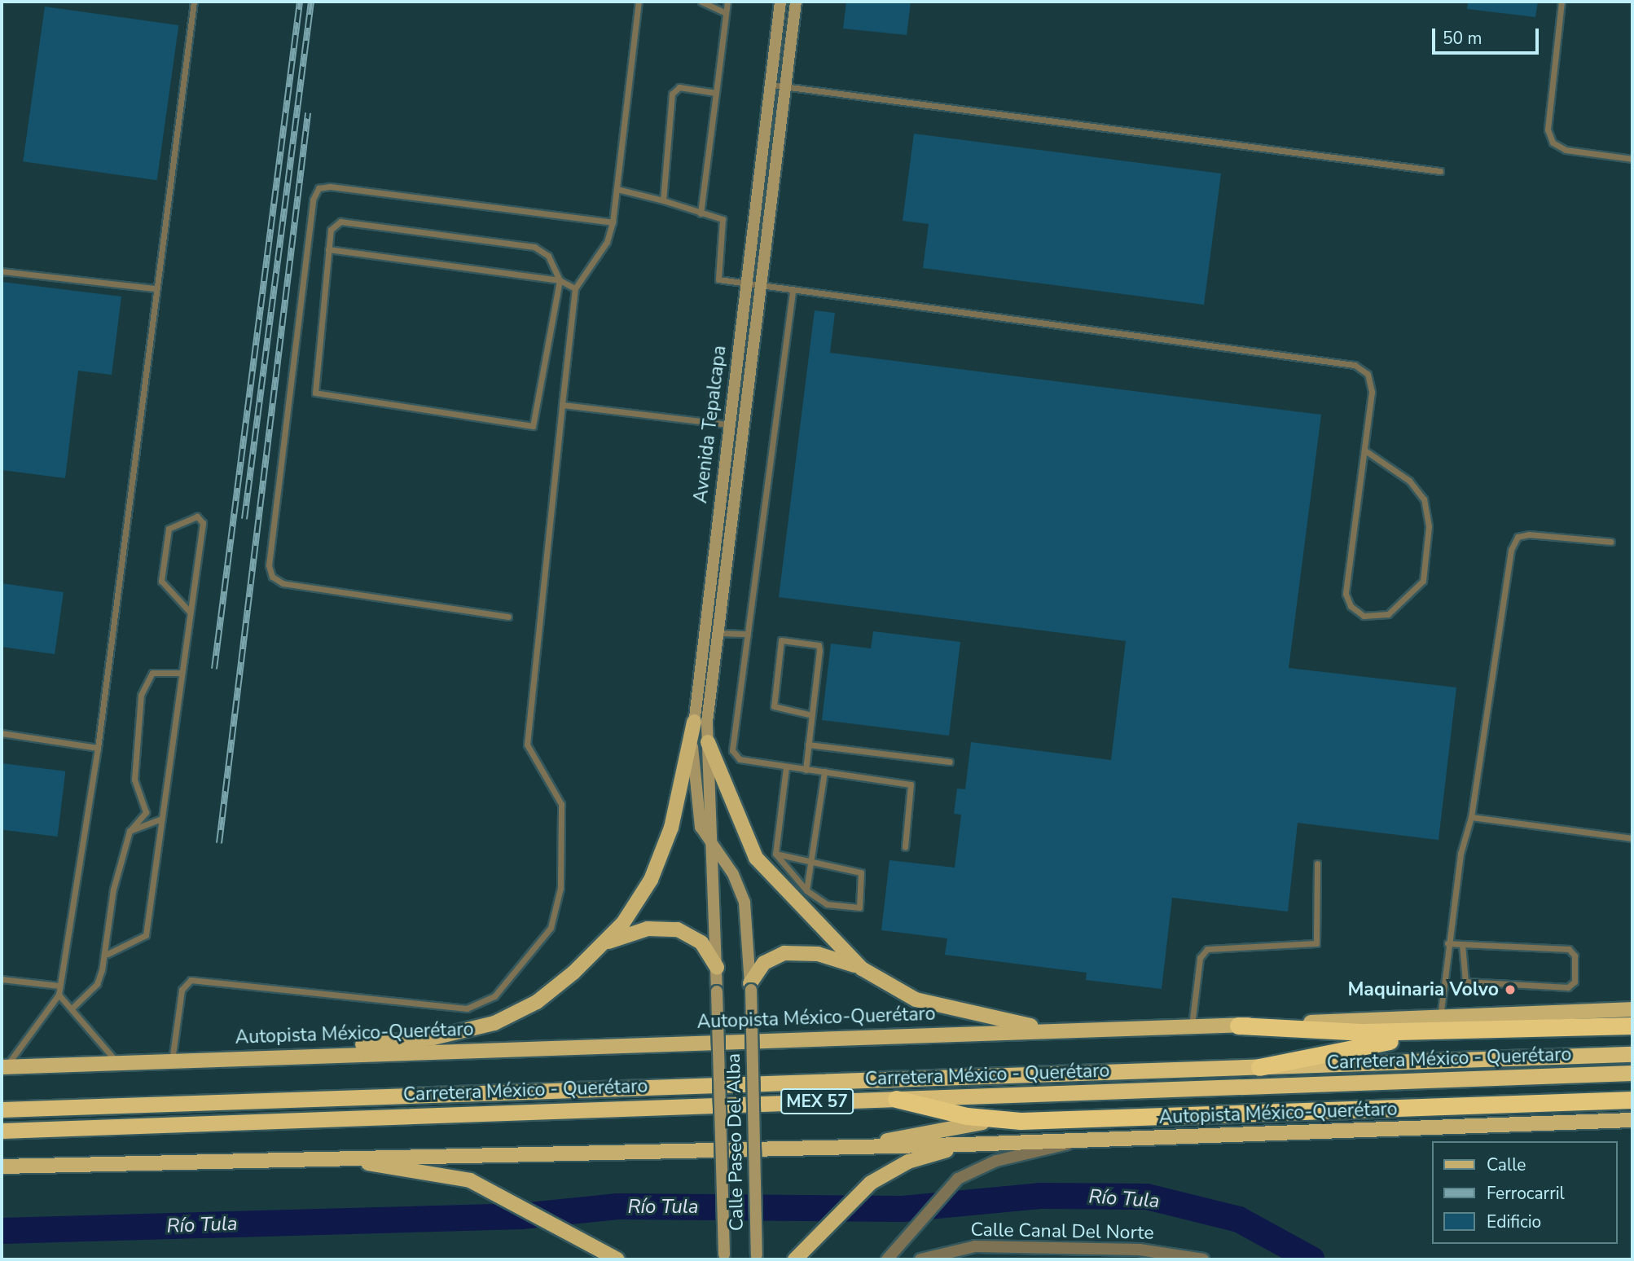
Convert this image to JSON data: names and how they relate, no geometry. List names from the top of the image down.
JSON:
{
  "streets": {
    "highway": ["Carretera México - Querétaro", "MEX 57"],
    "main road": ["Avenida Tepalcapa", "Autopista México-Querétaro", "Calle Paseo Del Alba"],
    "street": ["Calle Canal Del Norte"]
  },
  "crossings": [
    ["Avenida Tepalcapa", "Calle Paseo Del Alba"]
  ],
  "water": ["Río Tula"],
  "places": ["Maquinaria Volvo"],
  "legend": ["Calle", "Ferrocarril", "Edificio"],
  "scale_bar": "50 m"
}
